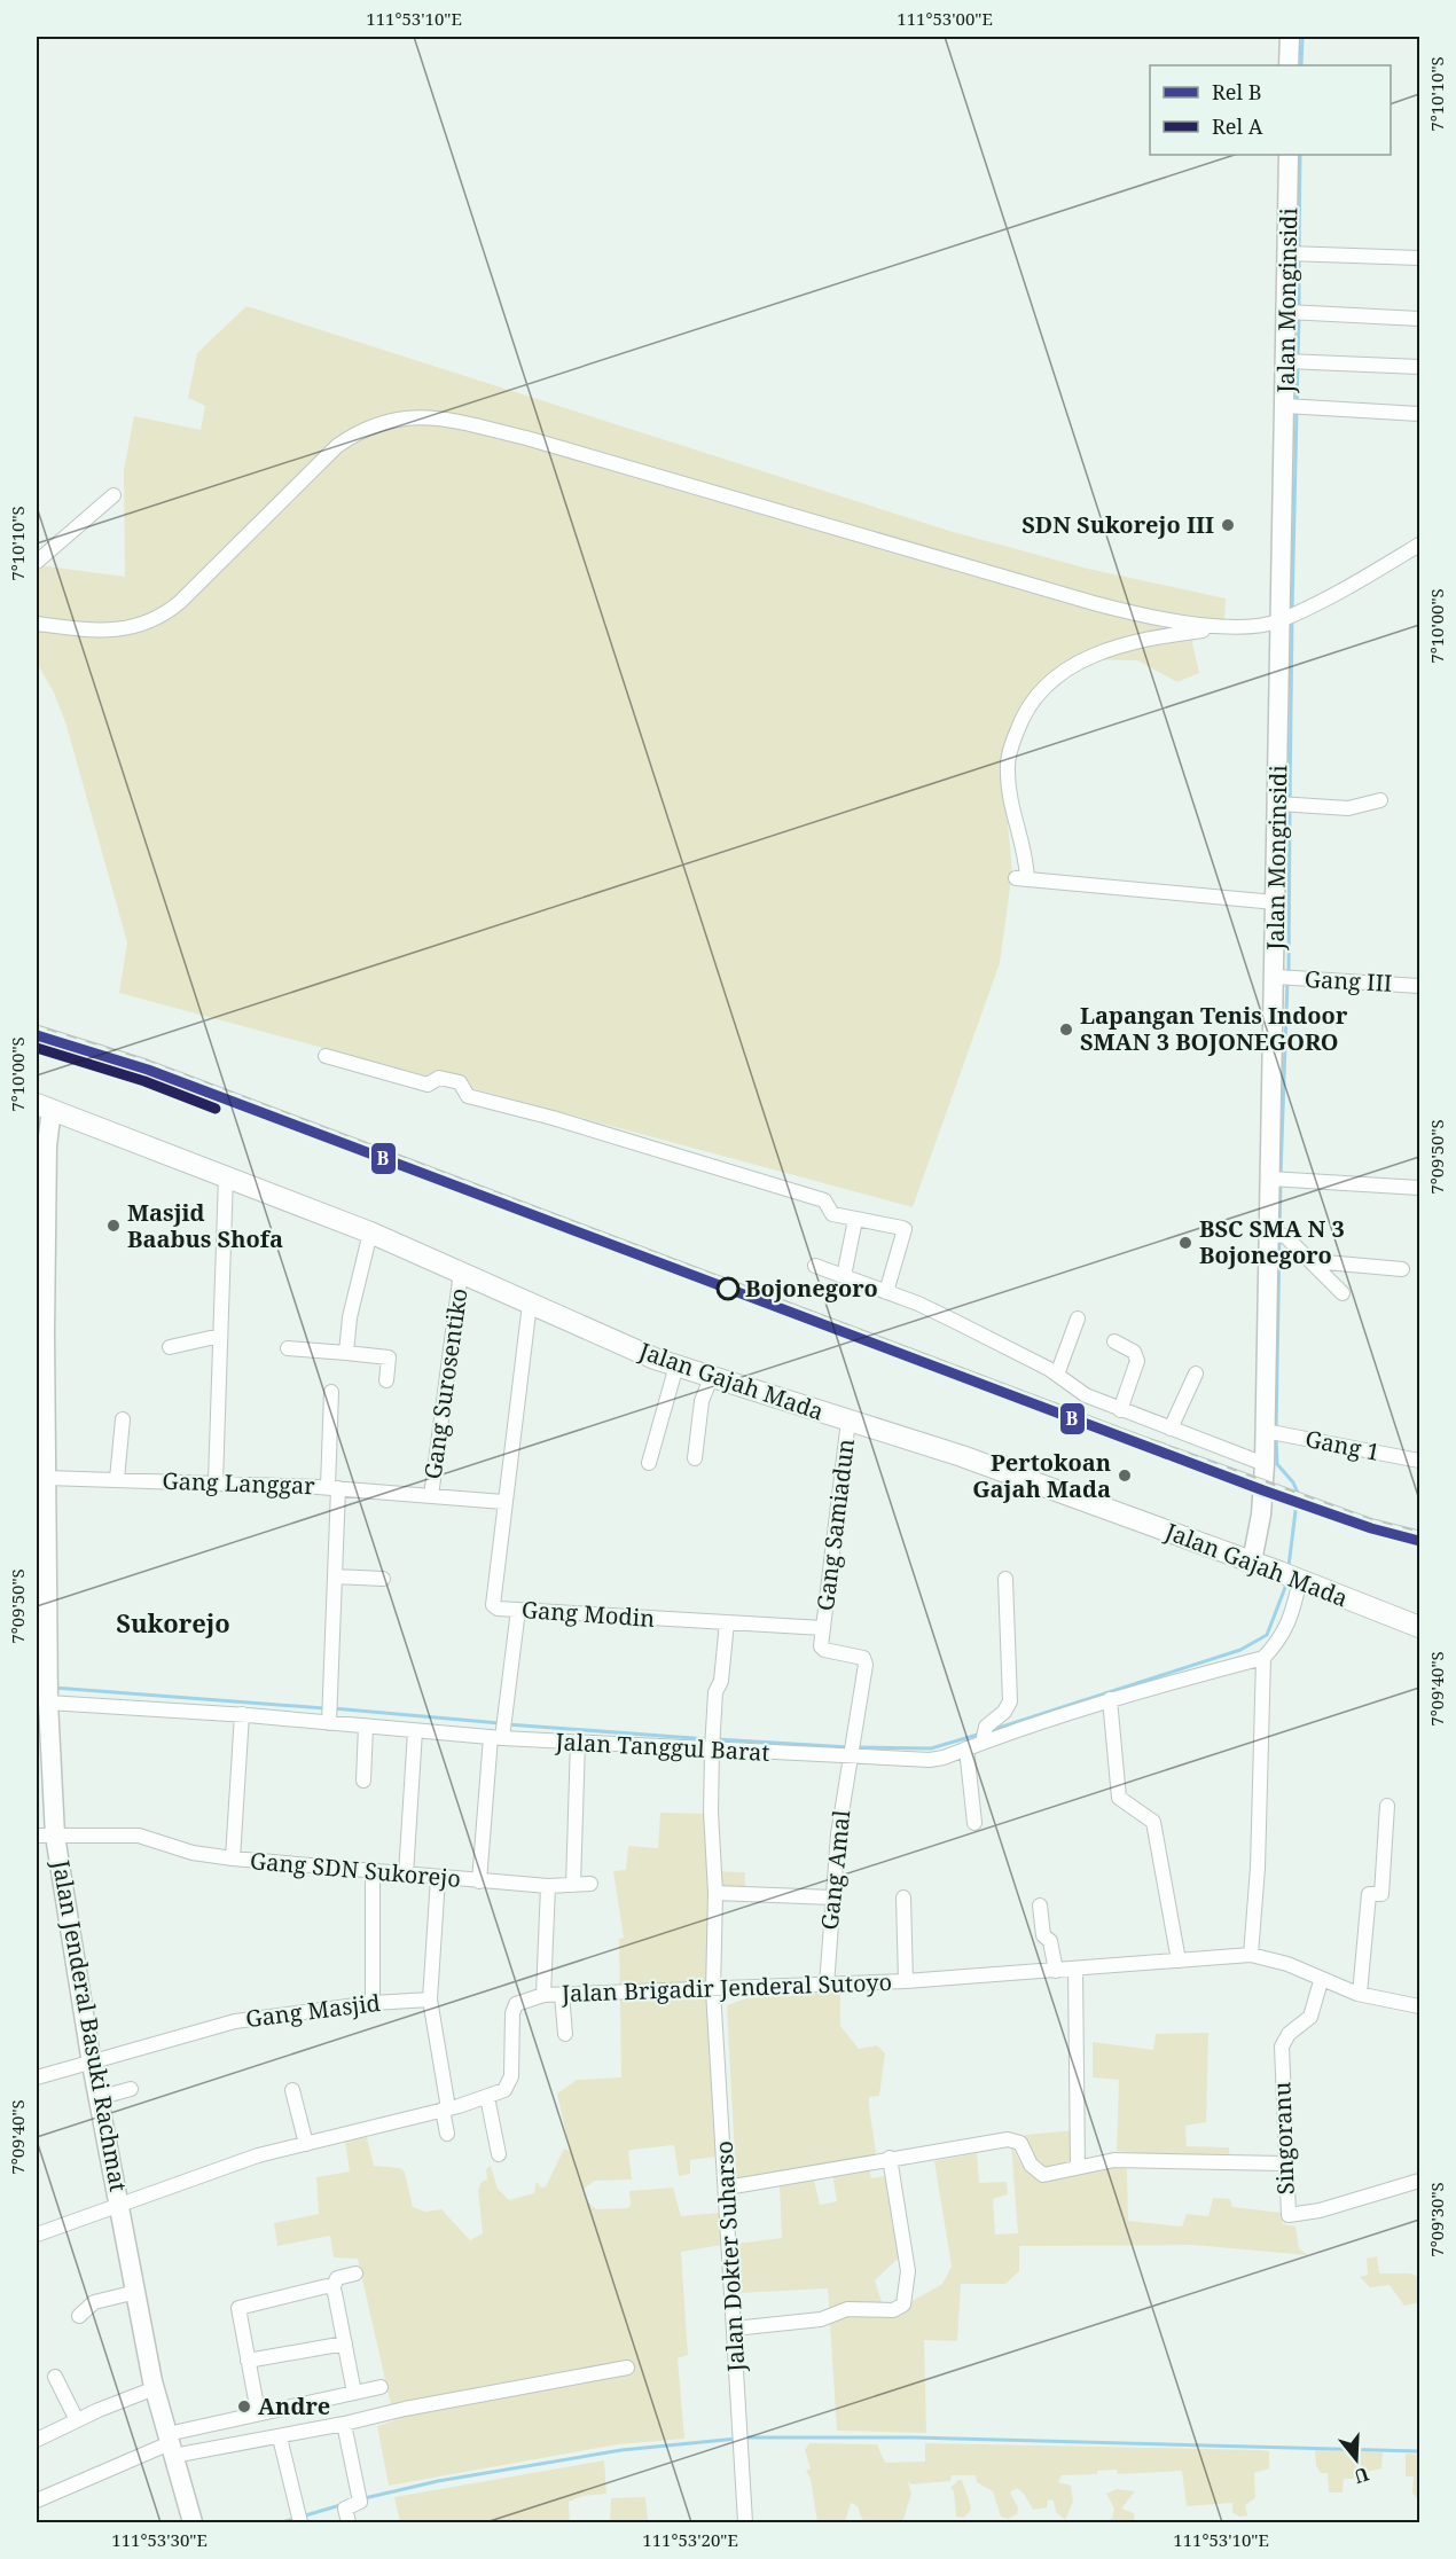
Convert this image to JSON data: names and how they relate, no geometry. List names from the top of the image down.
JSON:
{
  "streets": {
    "highway": ["Jalan Gajah Mada"],
    "main road": ["Jalan Monginsidi", "Jalan Jenderal Basuki Rachmat"],
    "street": [
      "Gang III",
      "Gang Surosentiko",
      "Gang 1",
      "Gang Langgar",
      "Gang Samiadun",
      "Gang Modin",
      "Jalan Tanggul Barat",
      "Gang SDN Sukorejo",
      "Gang Amal",
      "Jalan Brigadir Jenderal Sutoyo",
      "Gang Masjid",
      "Singoranu",
      "Jalan Dokter Suharso"
    ]
  },
  "crossings": [
    ["Jalan Monginsidi", "Gang III"],
    ["Jalan Monginsidi", "Jalan Gajah Mada"],
    ["Jalan Monginsidi", "Gang 1"],
    ["Jalan Gajah Mada", "Gang Surosentiko"],
    ["Jalan Gajah Mada", "Gang Samiadun"],
    ["Jalan Gajah Mada", "Gang Modin"],
    ["Jalan Gajah Mada", "Jalan Jenderal Basuki Rachmat"],
    ["Gang Surosentiko", "Gang Langgar"],
    ["Gang Langgar", "Gang Modin"],
    ["Gang Langgar", "Jalan Jenderal Basuki Rachmat"],
    ["Gang Samiadun", "Gang Modin"],
    ["Gang Samiadun", "Gang Amal"],
    ["Gang Modin", "Gang Amal"],
    ["Gang Modin", "Jalan Dokter Suharso"],
    ["Jalan Tanggul Barat", "Gang Amal"],
    ["Jalan Tanggul Barat", "Jalan Jenderal Basuki Rachmat"],
    ["Jalan Tanggul Barat", "Jalan Dokter Suharso"],
    ["Gang SDN Sukorejo", "Jalan Jenderal Basuki Rachmat"],
    ["Gang Amal", "Jalan Brigadir Jenderal Sutoyo"],
    ["Jalan Brigadir Jenderal Sutoyo", "Jalan Jenderal Basuki Rachmat"],
    ["Jalan Brigadir Jenderal Sutoyo", "Singoranu"],
    ["Jalan Brigadir Jenderal Sutoyo", "Jalan Dokter Suharso"],
    ["Gang Masjid", "Jalan Jenderal Basuki Rachmat"]
  ],
  "districts": ["Sukorejo"],
  "places": [
    "SDN Sukorejo III",
    "Lapangan Tenis Indoor SMAN 3 BOJONEGORO",
    "Masjid Baabus Shofa",
    "BSC SMA N 3 Bojonegoro",
    "Bojonegoro",
    "Pertokoan Gajah Mada",
    "Andre"
  ],
  "lines": ["rail line B", "rail line A"],
  "legend": ["Rel B", "Rel A"],
  "north": "bottom",
  "coordinates": [
    "111°53'10\"E",
    "111°53'00\"E",
    "7°10'10\"S",
    "7°10'00\"S",
    "7°09'50\"S",
    "7°09'40\"S",
    "7°09'30\"S",
    "111°53'30\"E",
    "111°53'20\"E"
  ]
}
